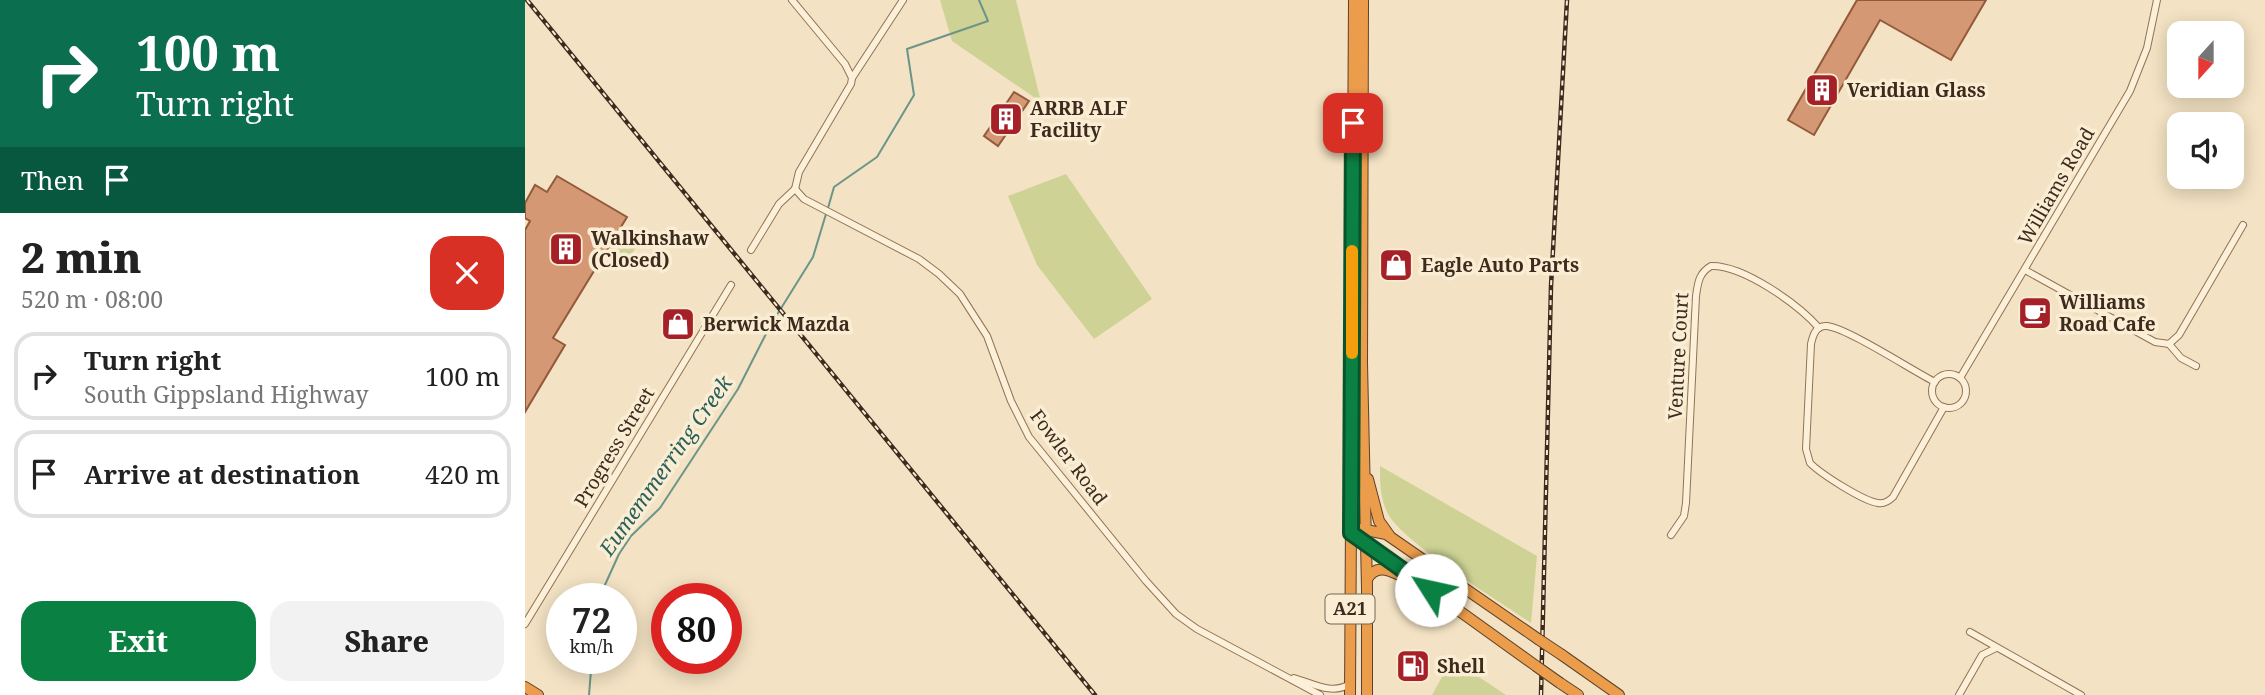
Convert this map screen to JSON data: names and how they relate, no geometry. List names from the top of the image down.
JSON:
{
  "streets": {
    "highway": ["A21"],
    "street": [
      "Williams Road",
      "Venture Court",
      "Progress Street",
      "Fowler Road"
    ]
  },
  "water": ["Eumemmerring Creek"],
  "places": {
    "building": ["Veridian Glass", "ARRB ALF Facility", "Walkinshaw (Closed)"],
    "shop": ["Eagle Auto Parts", "Berwick Mazda"],
    "cafe": ["Williams Road Cafe"],
    "fuel station": ["Shell"]
  },
  "north": "bottom",
  "page": {
    "turn": ["100 m", "Turn right"],
    "then": "Then",
    "heading": ["2 min", "520 m · 08:00"],
    "list": [
      {
        "name": "Turn right",
        "note": "South Gippsland Highway",
        "value": "100 m"
      },
      {
        "name": "Arrive at destination",
        "value": "420 m"
      }
    ],
    "speed": "72 km/h",
    "limit": "80",
    "buttons": ["Exit", "Share"]
  }
}
